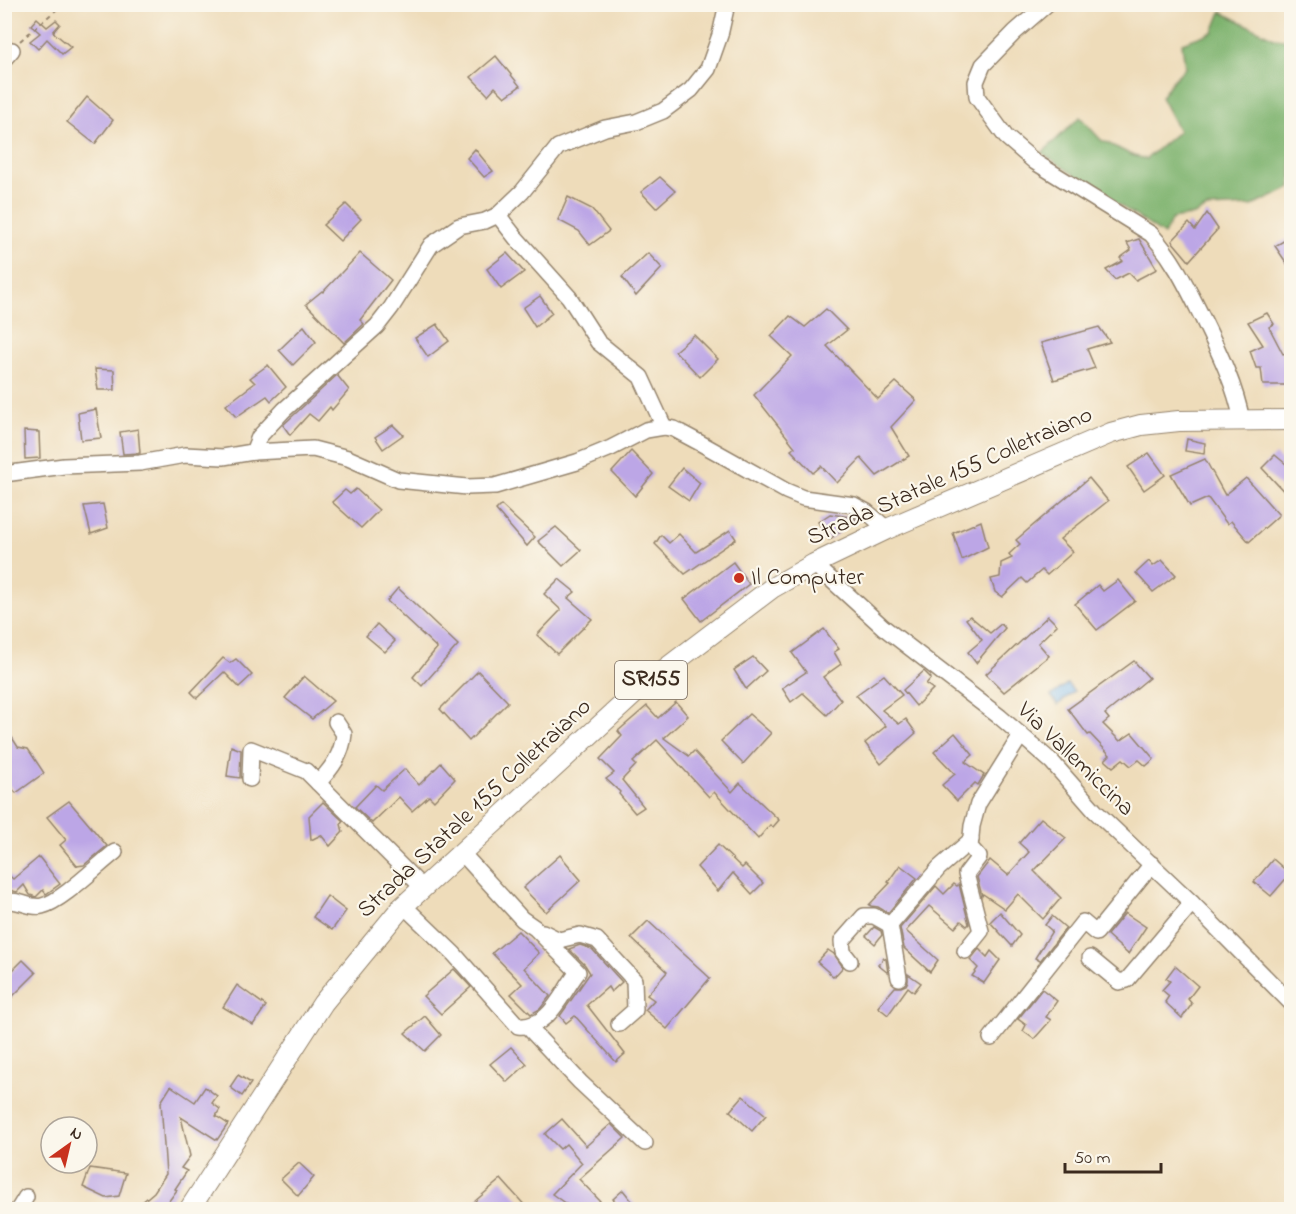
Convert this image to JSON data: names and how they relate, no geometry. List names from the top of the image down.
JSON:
{
  "streets": {
    "main road": ["Strada Statale 155 Colletraiano", "SR155"],
    "street": ["Via Vallemiccina"]
  },
  "crossings": [
    ["Strada Statale 155 Colletraiano", "Via Vallemiccina"]
  ],
  "places": ["Il Computer"],
  "scale_bar": "50 m",
  "north": "top right"
}
